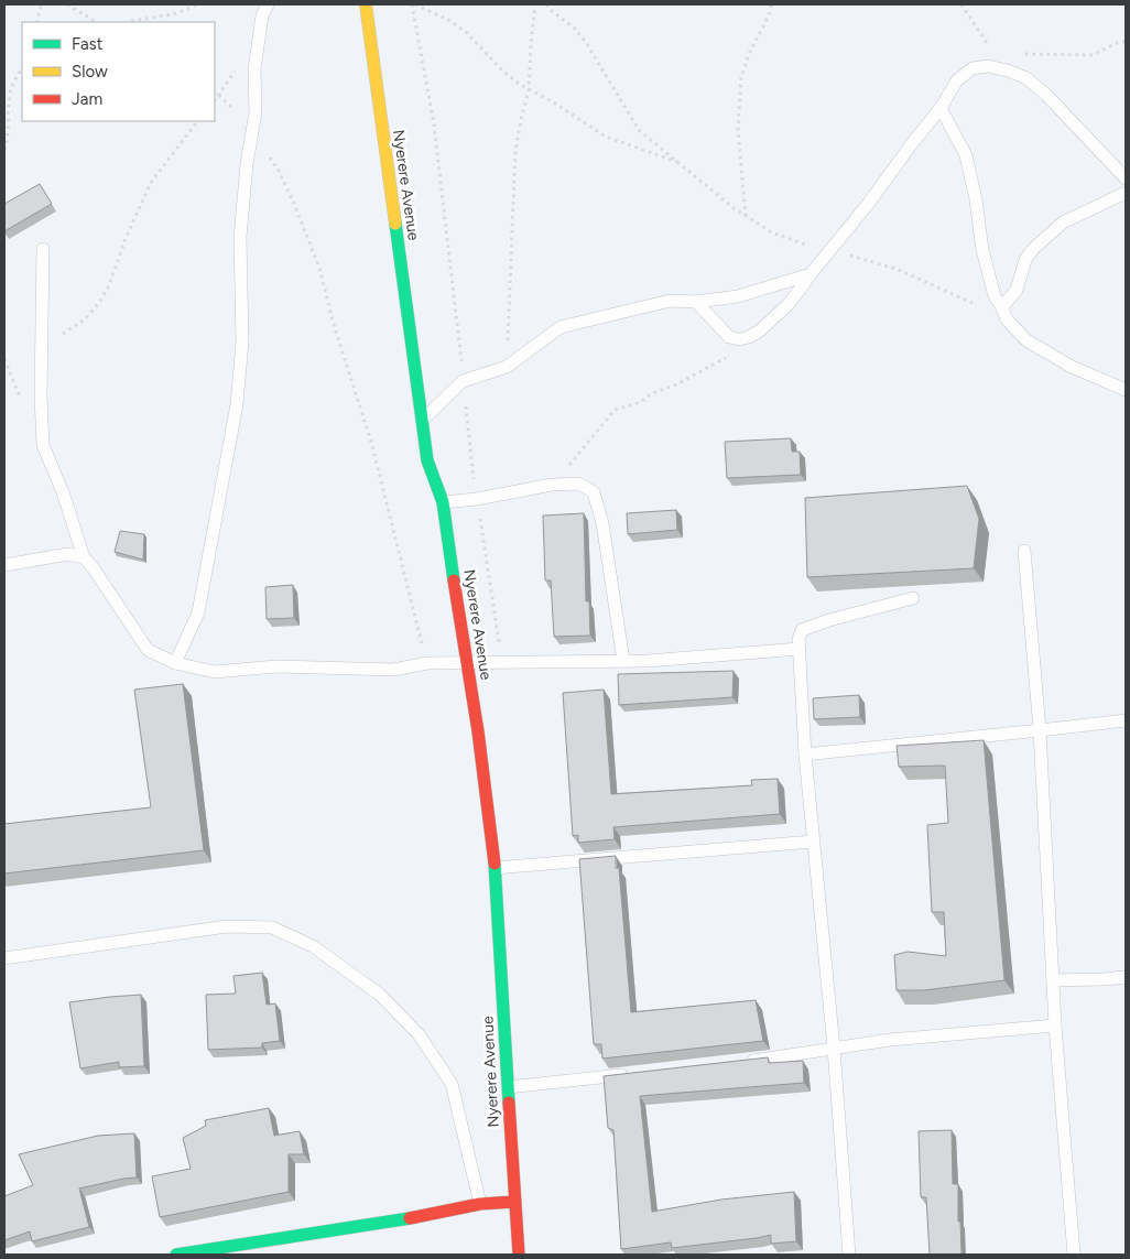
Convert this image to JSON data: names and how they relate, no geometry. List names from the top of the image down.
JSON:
{
  "streets": {
    "main road": ["Nyerere Avenue"]
  },
  "legend": ["Fast", "Slow", "Jam"]
}
